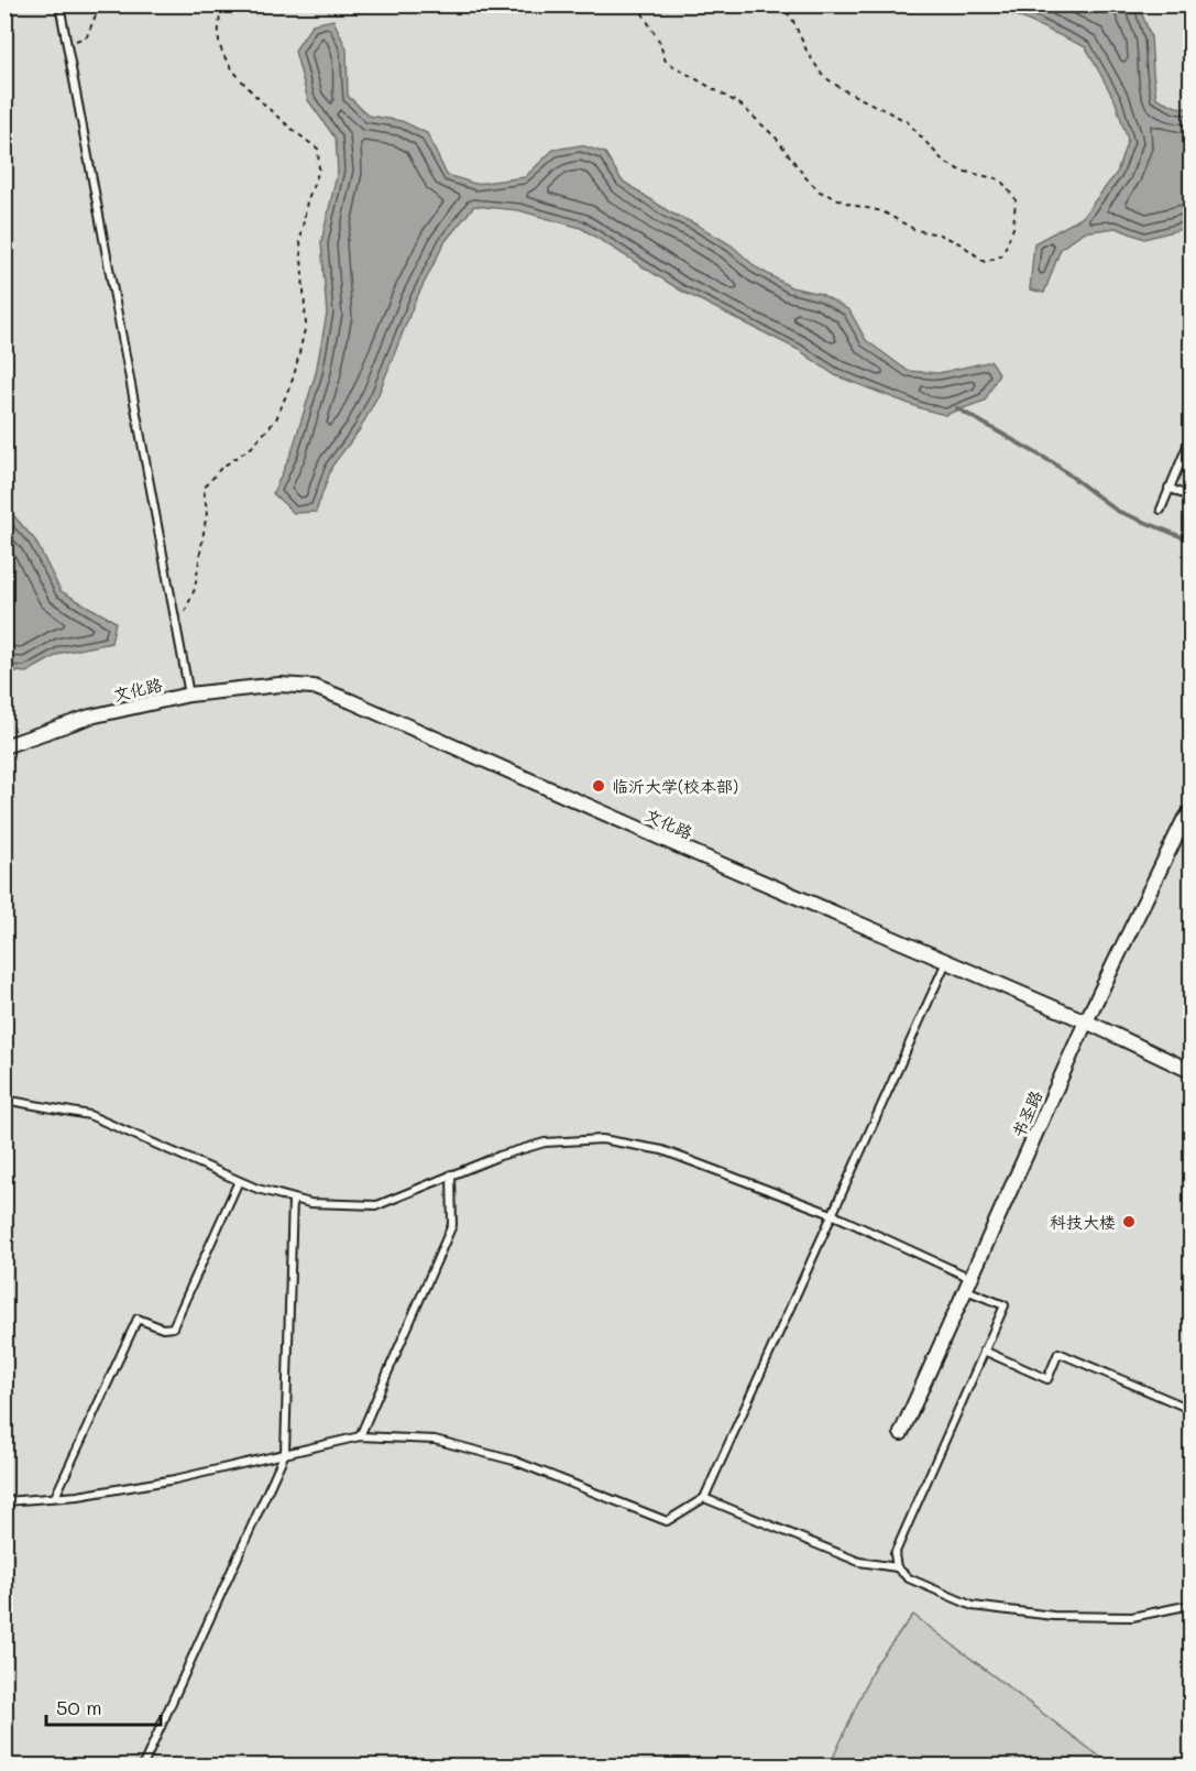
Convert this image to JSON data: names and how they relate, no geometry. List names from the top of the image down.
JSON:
{
  "streets": {
    "street": ["文化路", "书圣路"]
  },
  "crossings": [
    ["文化路", "书圣路"]
  ],
  "places": ["临沂大学(校本部)", "科技大楼"],
  "scale_bar": "50 m"
}
